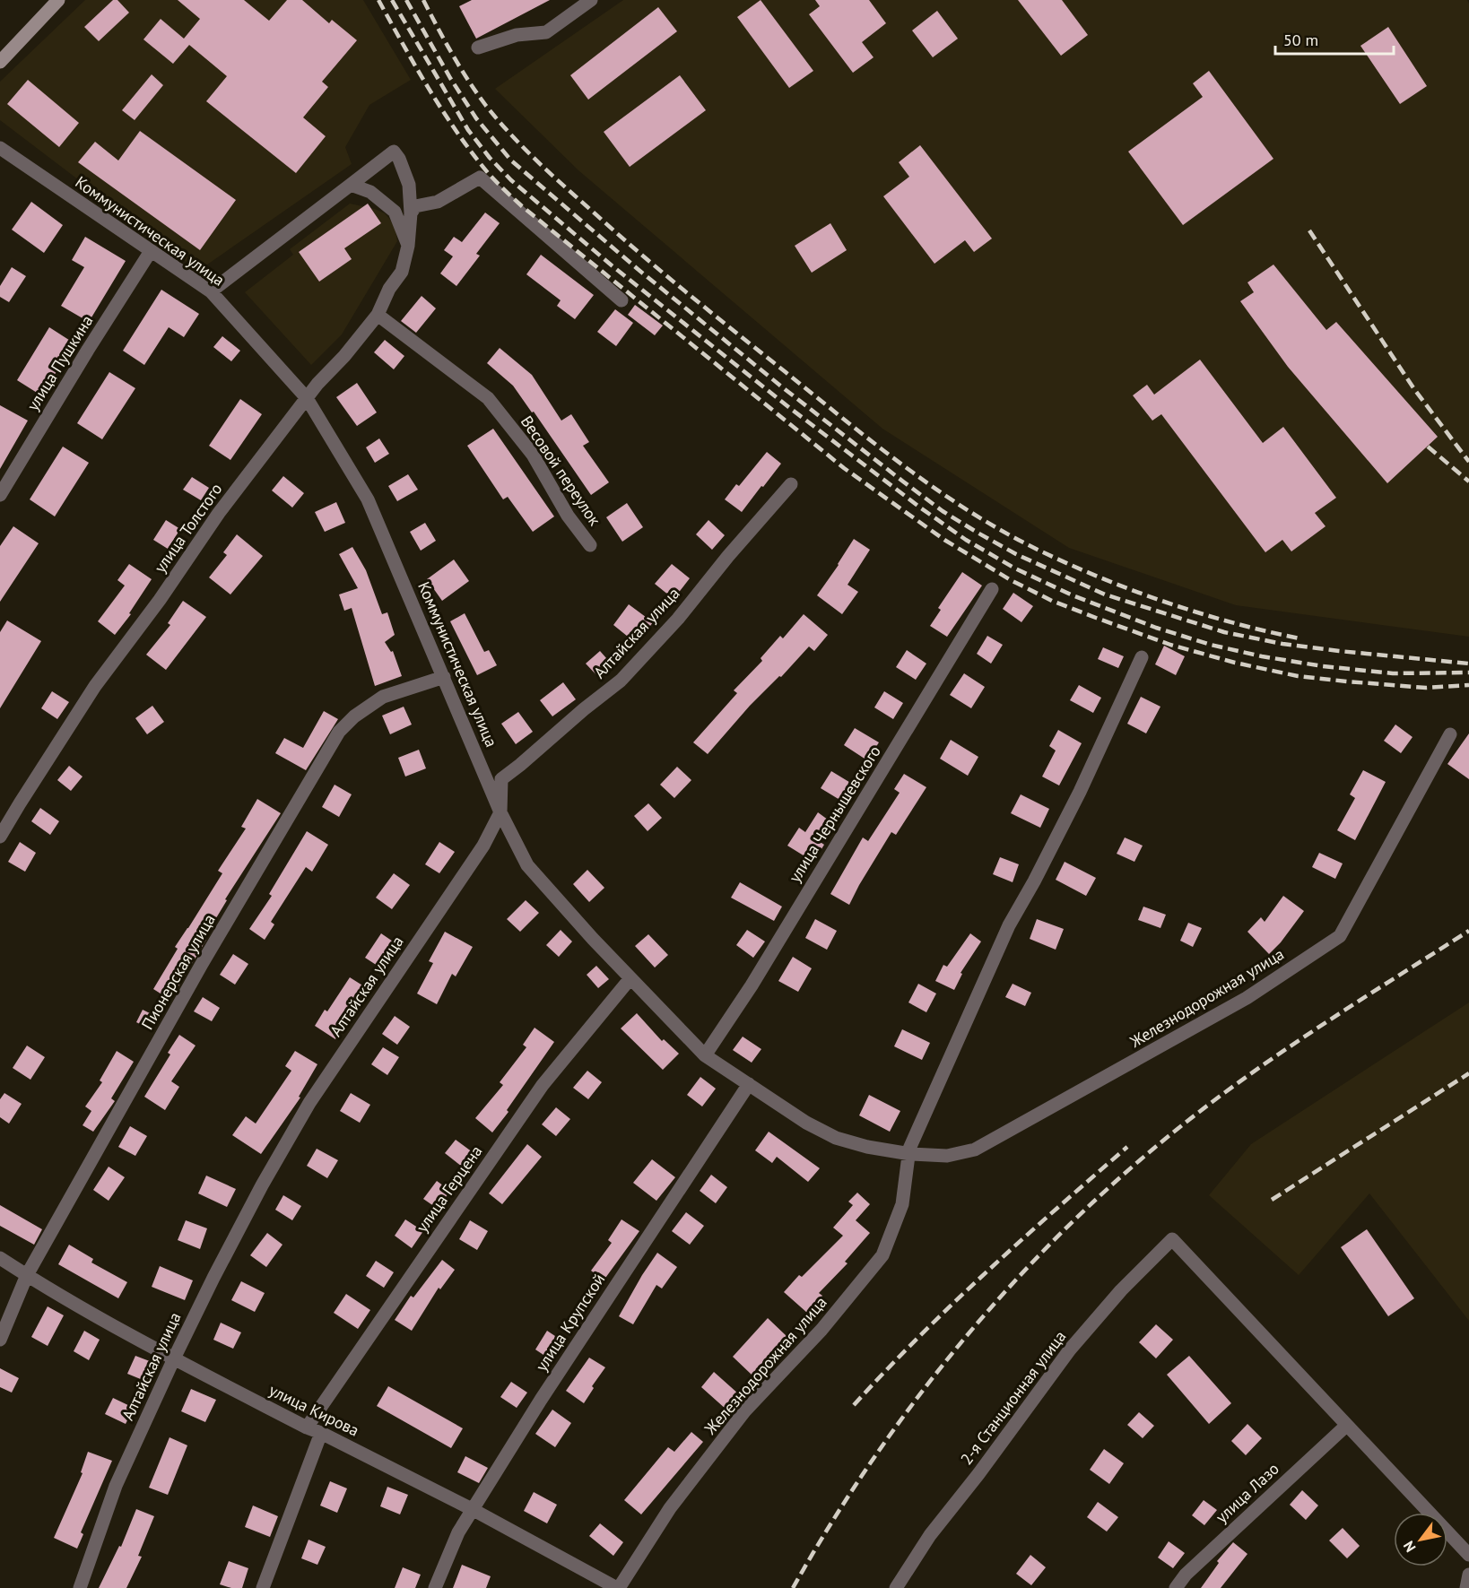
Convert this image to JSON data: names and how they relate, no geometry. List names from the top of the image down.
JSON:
{
  "streets": {
    "street": [
      "Коммунистическая улица",
      "улица Пушкина",
      "Весовой переулок",
      "улица Толстого",
      "Алтайская улица",
      "улица Чернышевского",
      "Пионерская улица",
      "Железнодорожная улица",
      "улица Герцена",
      "улица Крупской",
      "2-я Станционная улица",
      "улица Кирова",
      "улица Лазо"
    ]
  },
  "crossings": [
    ["Коммунистическая улица", "улица Пушкина"],
    ["Коммунистическая улица", "улица Толстого"],
    ["Коммунистическая улица", "Алтайская улица"],
    ["Коммунистическая улица", "улица Чернышевского"],
    ["Коммунистическая улица", "Пионерская улица"],
    ["Коммунистическая улица", "Железнодорожная улица"],
    ["Коммунистическая улица", "улица Герцена"],
    ["Коммунистическая улица", "улица Крупской"],
    ["Весовой переулок", "улица Толстого"],
    ["Алтайская улица", "улица Кирова"],
    ["Пионерская улица", "улица Кирова"],
    ["Железнодорожная улица", "улица Кирова"],
    ["улица Герцена", "улица Кирова"],
    ["улица Крупской", "улица Кирова"],
    ["2-я Станционная улица", "улица Лазо"]
  ],
  "scale_bar": "50 m",
  "north": "bottom left"
}
